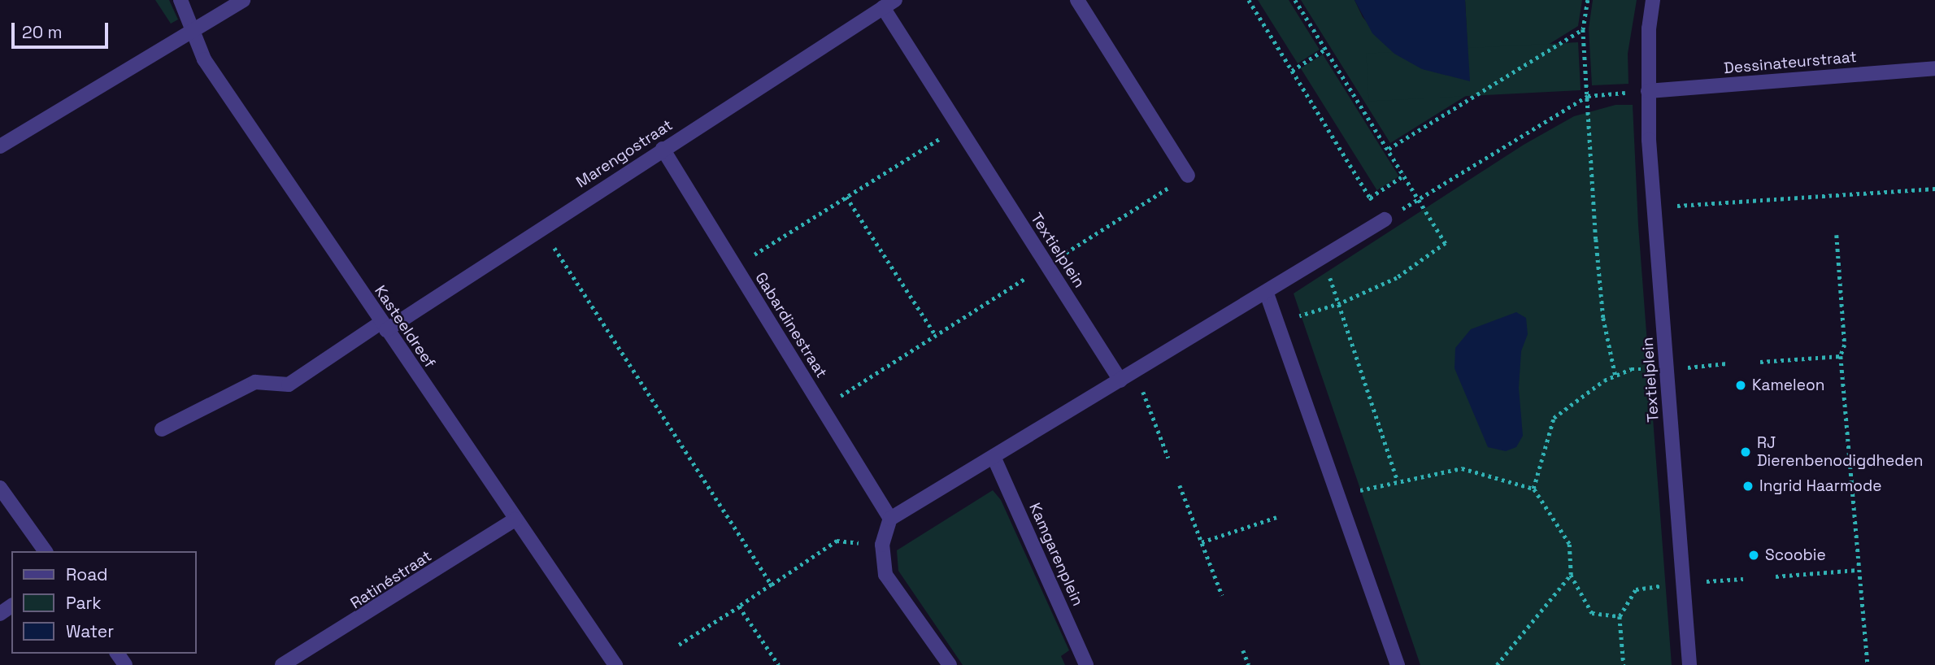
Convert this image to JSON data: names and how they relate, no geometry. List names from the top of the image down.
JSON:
{
  "streets": {
    "street": [
      "Dessinateurstraat",
      "Marengostraat",
      "Textielplein",
      "Gabardinestraat",
      "Kasteeldreef",
      "Kamgarenplein",
      "Ratinéstraat"
    ]
  },
  "crossings": [
    ["Dessinateurstraat", "Textielplein"],
    ["Marengostraat", "Textielplein"],
    ["Marengostraat", "Gabardinestraat"],
    ["Marengostraat", "Kasteeldreef"],
    ["Kasteeldreef", "Ratinéstraat"]
  ],
  "places": [
    "Kameleon",
    "RJ Dierenbenodigdheden",
    "Ingrid Haarmode",
    "Scoobie"
  ],
  "legend": ["Road", "Park", "Water"],
  "scale_bar": "20 m"
}
